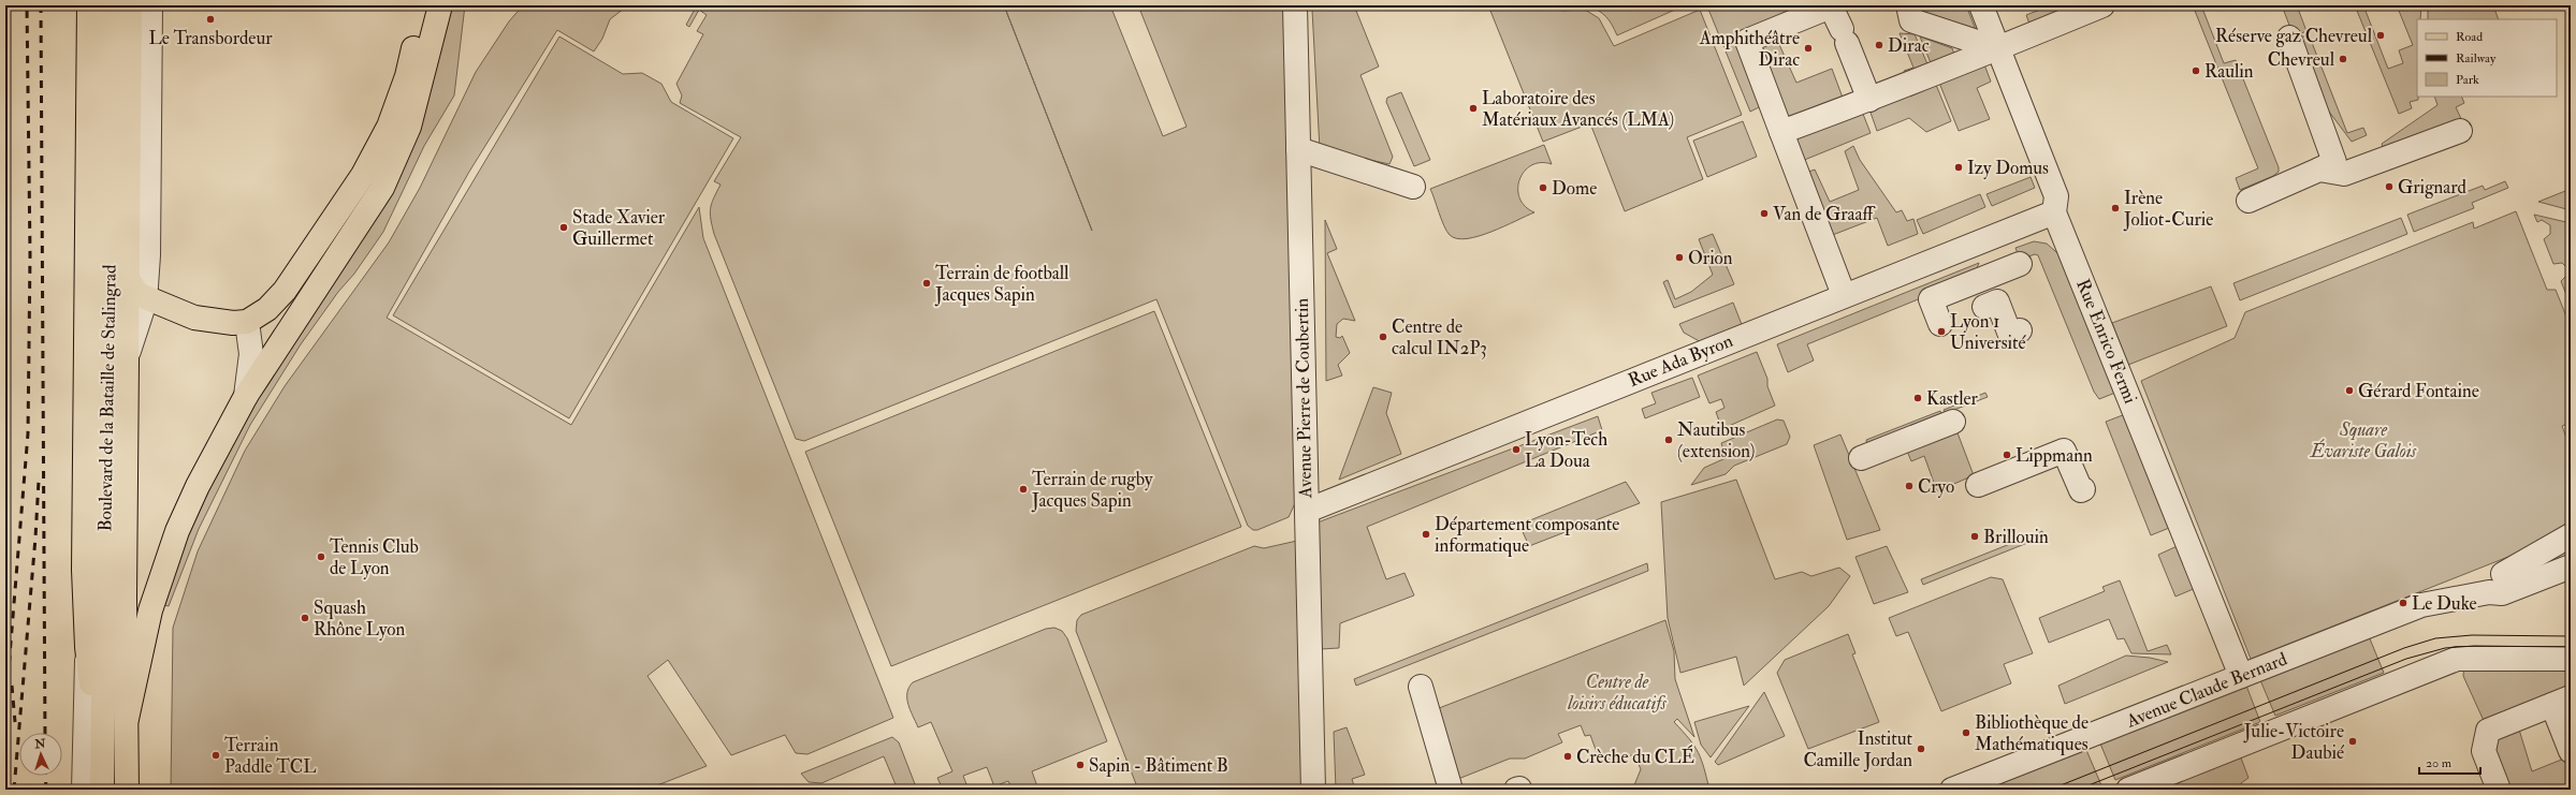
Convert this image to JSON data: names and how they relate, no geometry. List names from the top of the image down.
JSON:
{
  "streets": {
    "main road": ["Boulevard de la Bataille de Stalingrad"],
    "street": [
      "Rue Enrico Fermi",
      "Rue Ada Byron",
      "Avenue Pierre de Coubertin",
      "Avenue Claude Bernard"
    ]
  },
  "crossings": [
    ["Rue Enrico Fermi", "Rue Ada Byron"],
    ["Rue Enrico Fermi", "Avenue Claude Bernard"],
    ["Rue Ada Byron", "Avenue Pierre de Coubertin"]
  ],
  "parks": ["Square Évariste Galois", "Centre de loisirs éducatifs"],
  "places": [
    "Le Transbordeur",
    "Réserve gaz Chevreul",
    "Dirac",
    "Amphithéâtre Dirac",
    "Chevreul",
    "Raulin",
    "Laboratoire des Matériaux Avancés (LMA)",
    "Izy Domus",
    "Grignard",
    "Dome",
    "Irène Joliot-Curie",
    "Van de Graaff",
    "Stade Xavier Guillermet",
    "Orion",
    "Terrain de football Jacques Sapin",
    "Lyon 1 Université",
    "Centre de calcul IN2P3",
    "Gérard Fontaine",
    "Kastler",
    "Nautibus (extension)",
    "Lyon-Tech La Doua",
    "Lippmann",
    "Cryo",
    "Terrain de rugby Jacques Sapin",
    "Département composante informatique",
    "Brillouin",
    "Tennis Club de Lyon",
    "Le Duke",
    "Squash Rhône Lyon",
    "Bibliothèque de Mathématiques",
    "Julie-Victoire Daubié",
    "Institut Camille Jordan",
    "Terrain Paddle TCL",
    "Crèche du CLÉ",
    "Sapin - Bâtiment B"
  ],
  "legend": ["Road", "Railway", "Park"],
  "scale_bar": "20 m",
  "north": "top"
}
